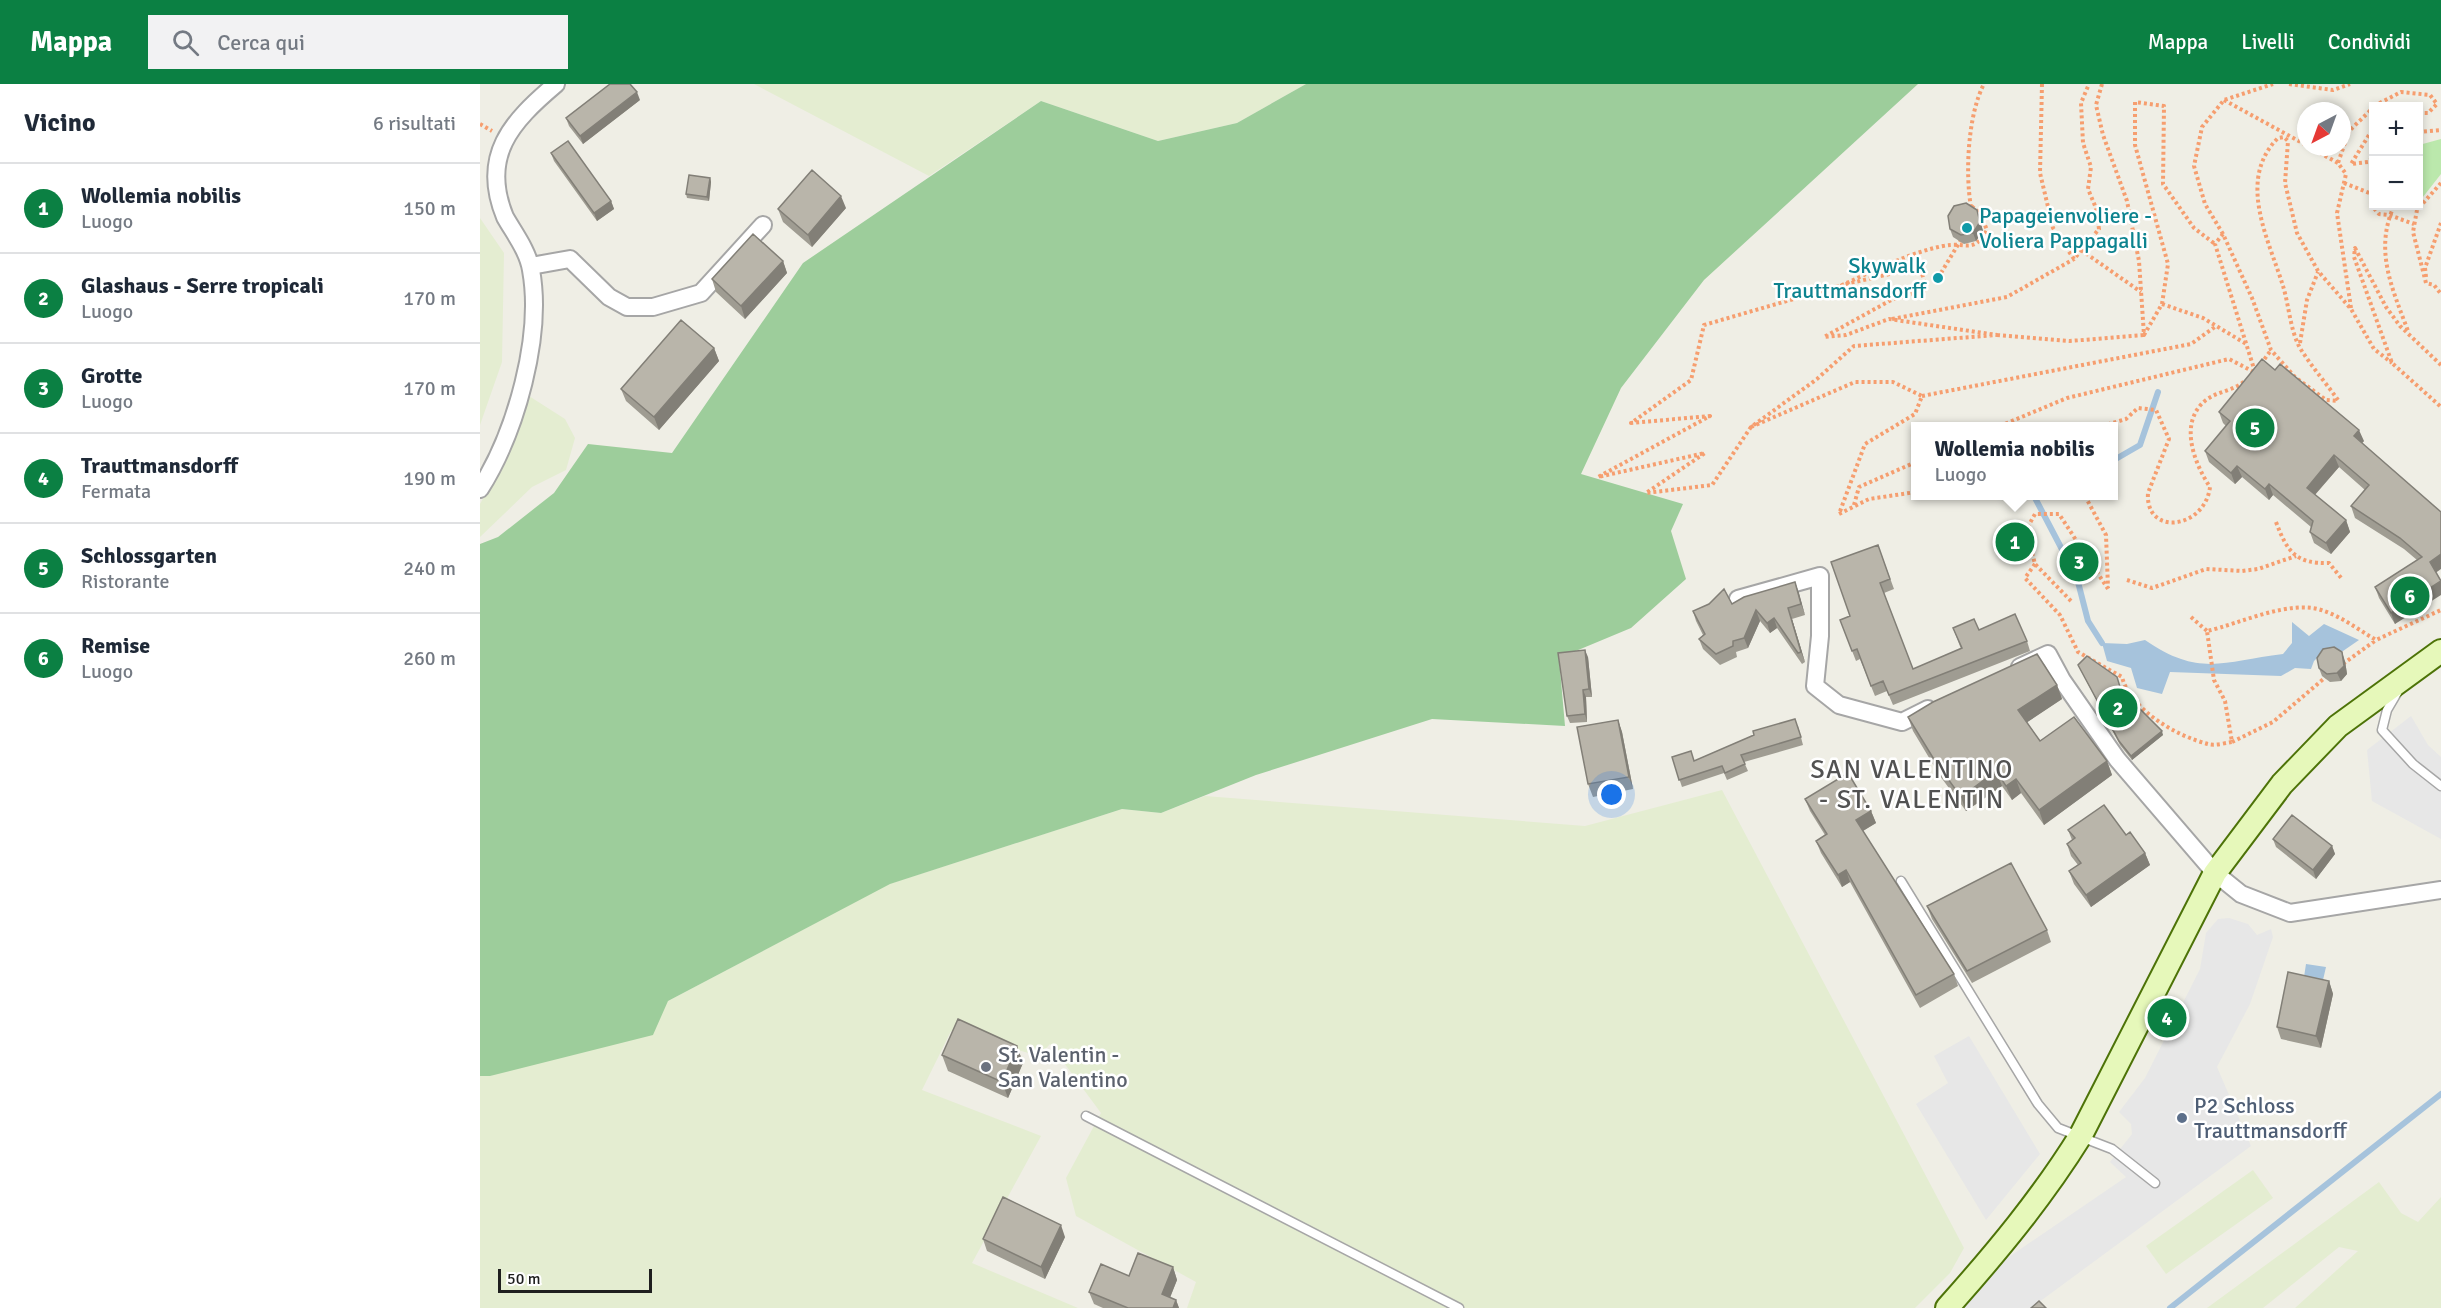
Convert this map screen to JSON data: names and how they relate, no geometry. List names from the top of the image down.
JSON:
{
  "districts": ["SAN VALENTINO - ST. VALENTIN"],
  "places": [
    "Papageienvoliere - Voliera Pappagalli",
    "Skywalk Trauttmansdorff",
    "St. Valentin - San Valentino",
    "P2 Schloss Trauttmansdorff"
  ],
  "scale_bar": "50 m",
  "north": "bottom left",
  "page": {
    "header": "Mappa",
    "search": "Cerca qui",
    "nav": ["Mappa", "Livelli", "Condividi"],
    "heading": ["Vicino", "6 risultati"],
    "map_buttons": ["+", "−"],
    "list": [
      {
        "mark": "1",
        "name": "Wollemia nobilis",
        "note": "Luogo",
        "value": "150 m"
      },
      {
        "mark": "2",
        "name": "Glashaus - Serre tropicali",
        "note": "Luogo",
        "value": "170 m"
      },
      {
        "mark": "3",
        "name": "Grotte",
        "note": "Luogo",
        "value": "170 m"
      },
      {
        "mark": "4",
        "name": "Trauttmansdorff",
        "note": "Fermata",
        "value": "190 m"
      },
      {
        "mark": "5",
        "name": "Schlossgarten",
        "note": "Ristorante",
        "value": "240 m"
      },
      {
        "mark": "6",
        "name": "Remise",
        "note": "Luogo",
        "value": "260 m"
      }
    ],
    "pins": [
      "5",
      "1",
      "3",
      "6",
      "2",
      "4"
    ],
    "popup": ["Wollemia nobilis", "Luogo"],
    "scale": "50 m"
  }
}
